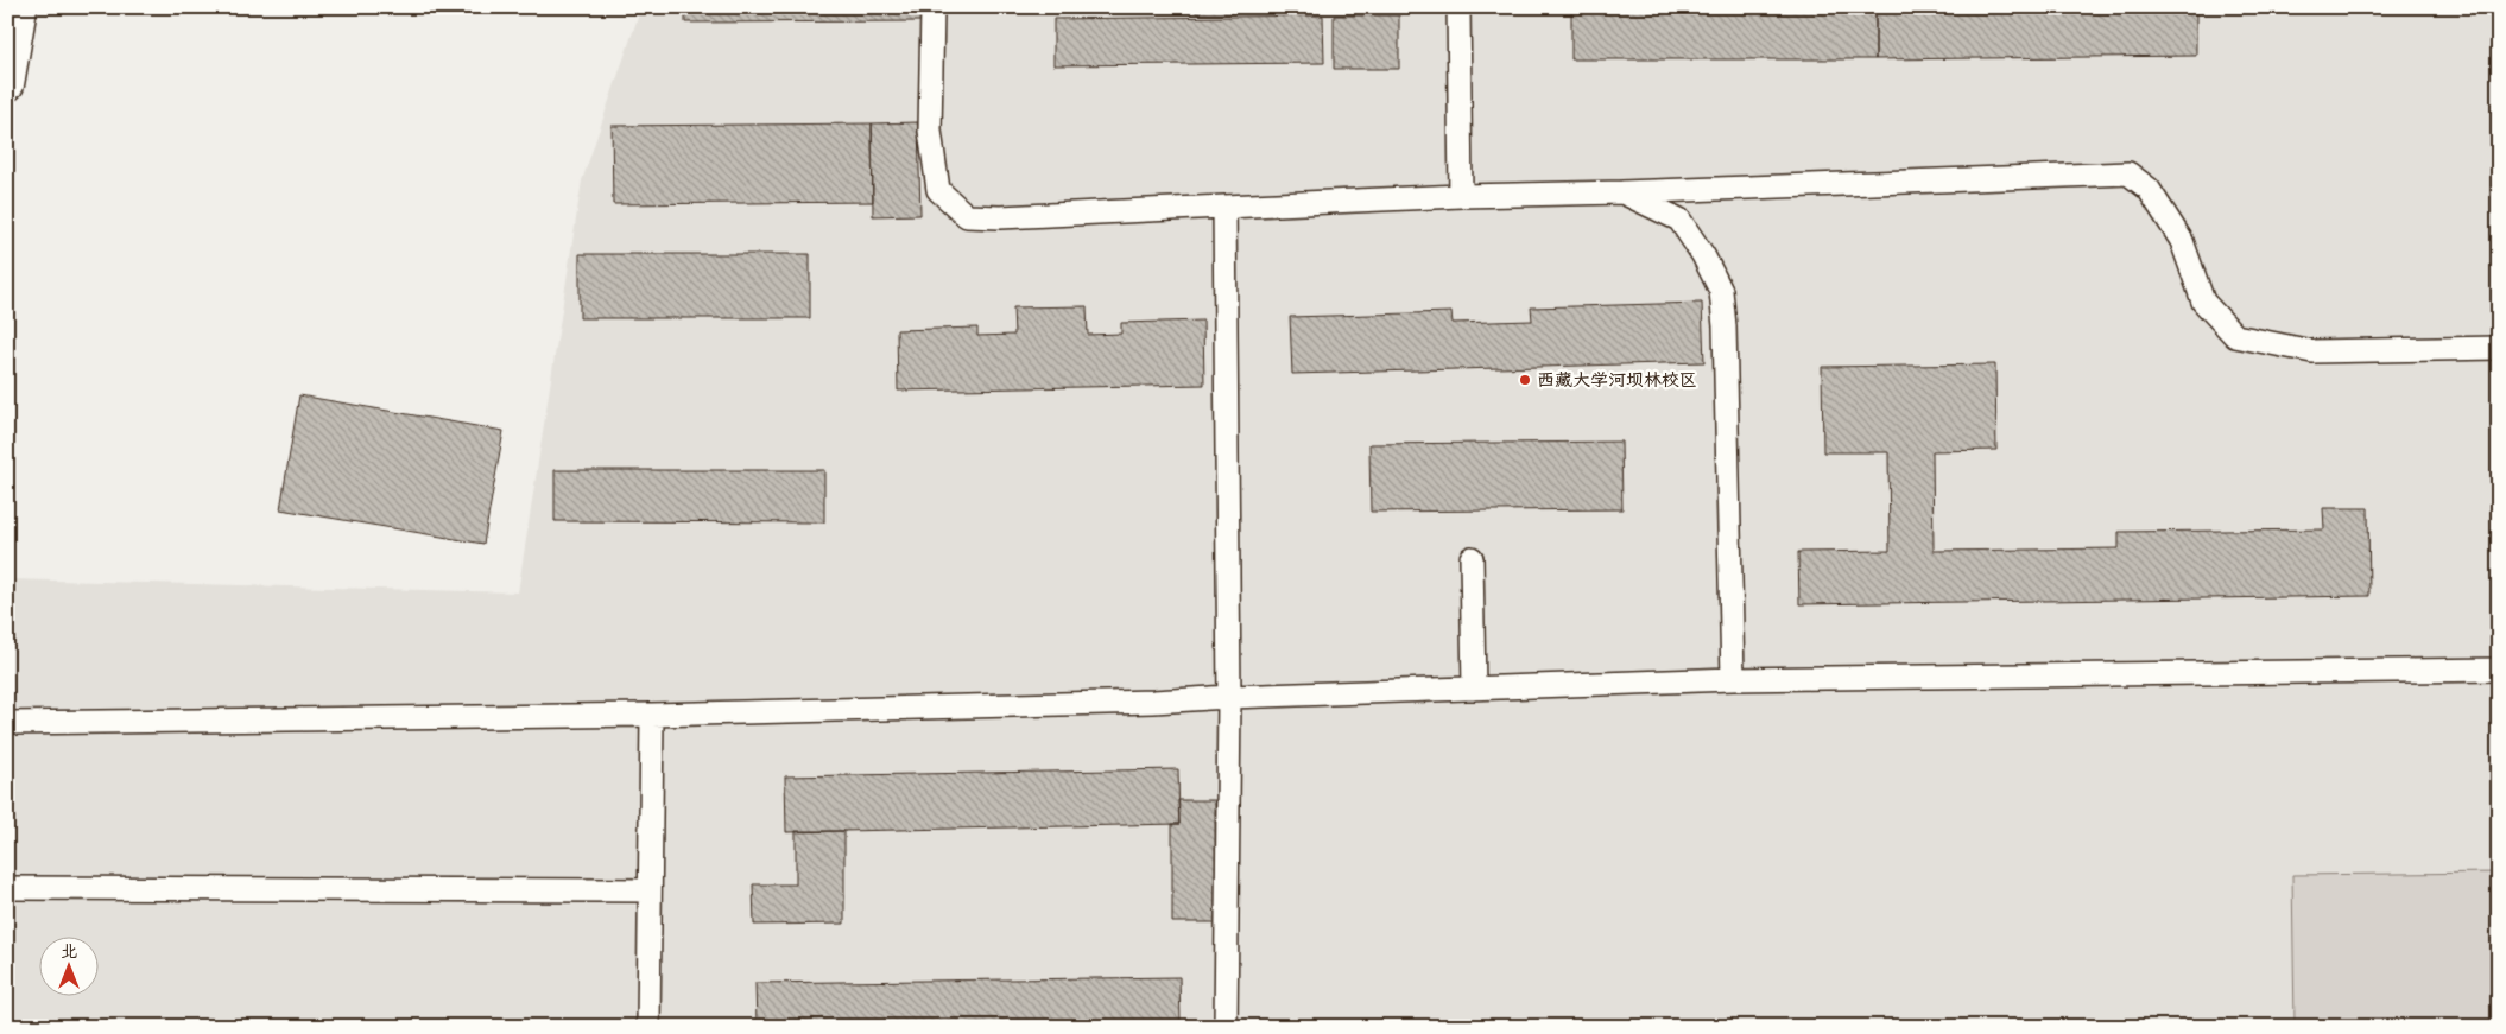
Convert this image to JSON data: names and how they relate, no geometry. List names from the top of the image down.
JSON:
{
  "places": ["西藏大学河坝林校区"],
  "north": "top"
}
